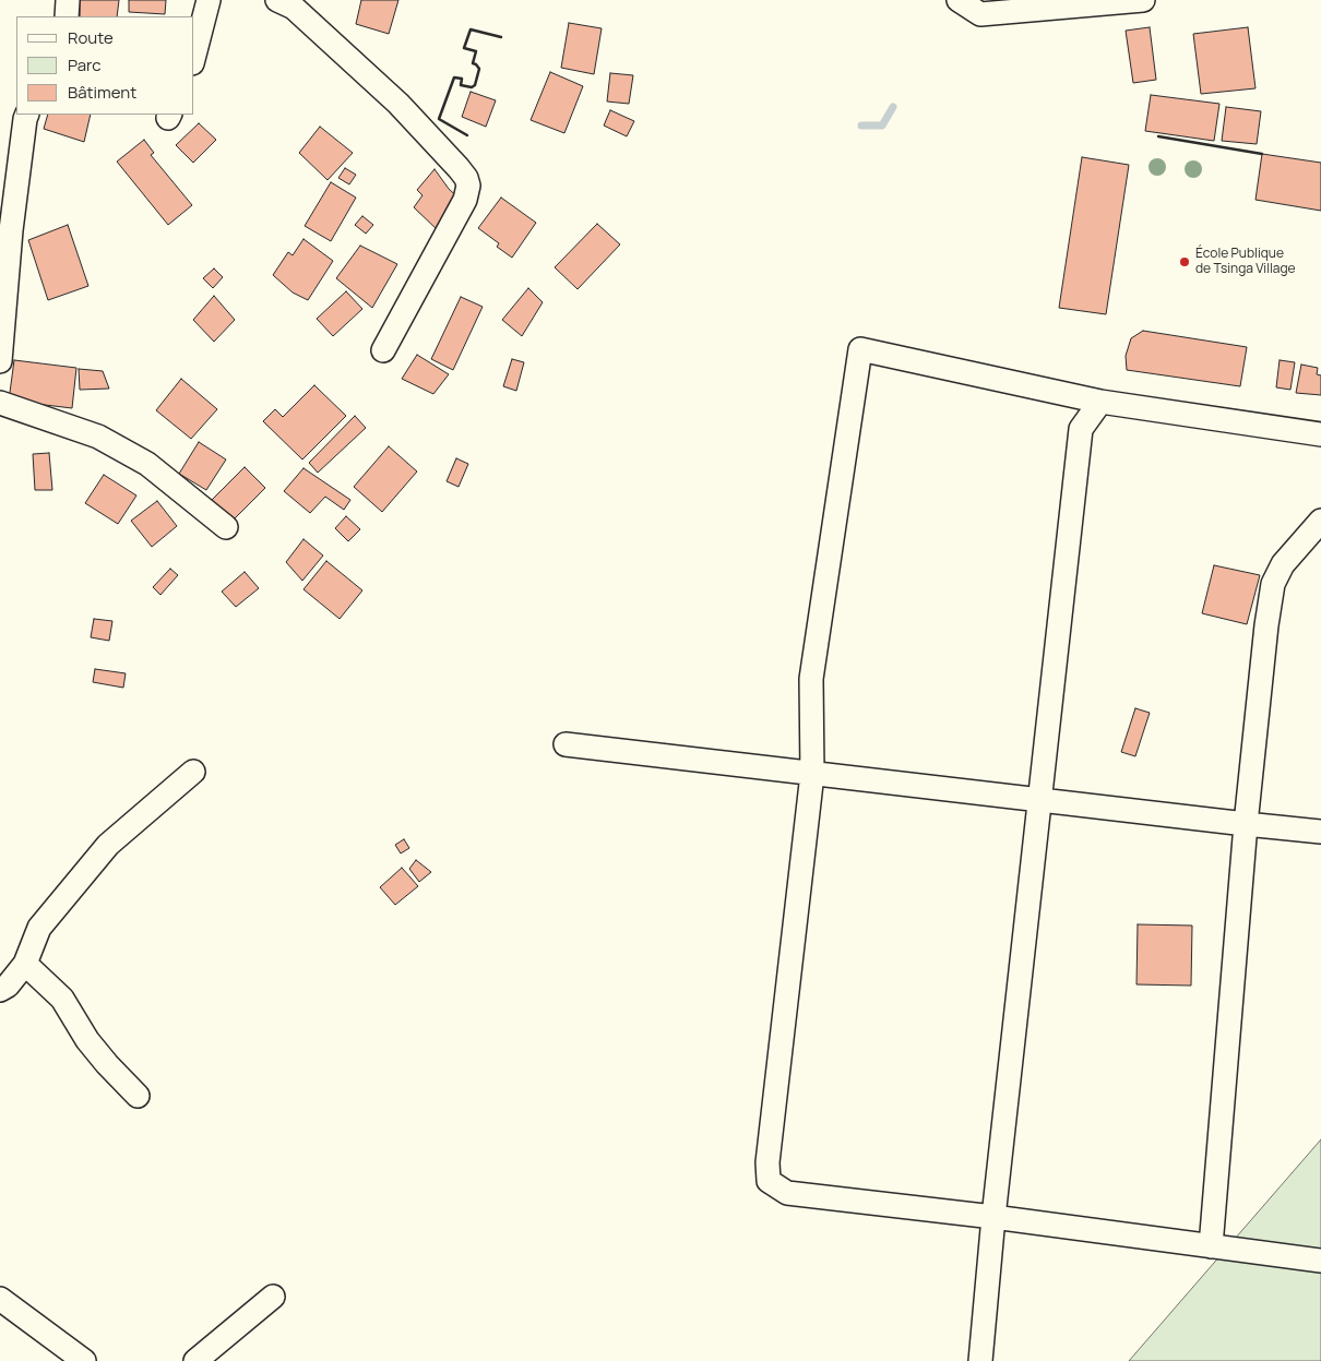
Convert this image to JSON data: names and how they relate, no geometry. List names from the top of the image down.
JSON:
{
  "places": ["École Publique de Tsinga Village"],
  "legend": ["Route", "Parc", "Bâtiment"]
}
